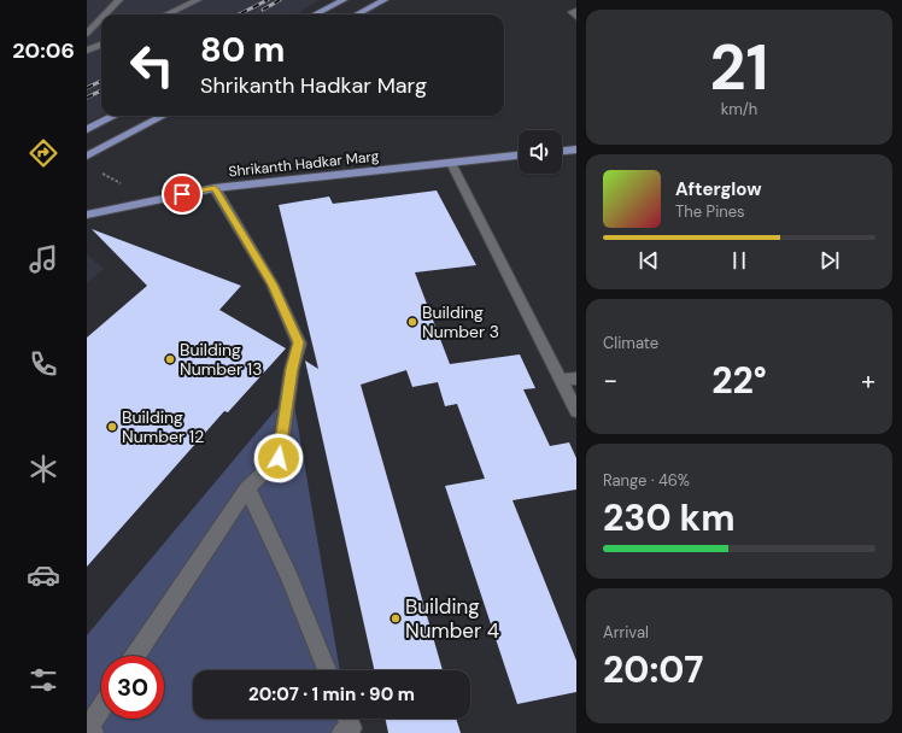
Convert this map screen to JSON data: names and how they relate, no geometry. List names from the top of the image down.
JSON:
{
  "streets": {
    "main road": ["Shrikanth Hadkar Marg"]
  },
  "places": [
    "Building Number 3",
    "Building Number 13",
    "Building Number 12",
    "Building Number 4"
  ],
  "page": {
    "tabs": "20:06",
    "tile": [
      ["21", "km/h"],
      "Climate",
      ["Range · 46%", "230 km"],
      ["Arrival", "20:07"]
    ],
    "turn": ["80 m", "Shrikanth Hadkar Marg"],
    "song": ["Afterglow", "The Pines"],
    "heat": ["−", "22°", "+"],
    "limit": "30",
    "trip": "20:07 · 1 min · 90 m"
  }
}
